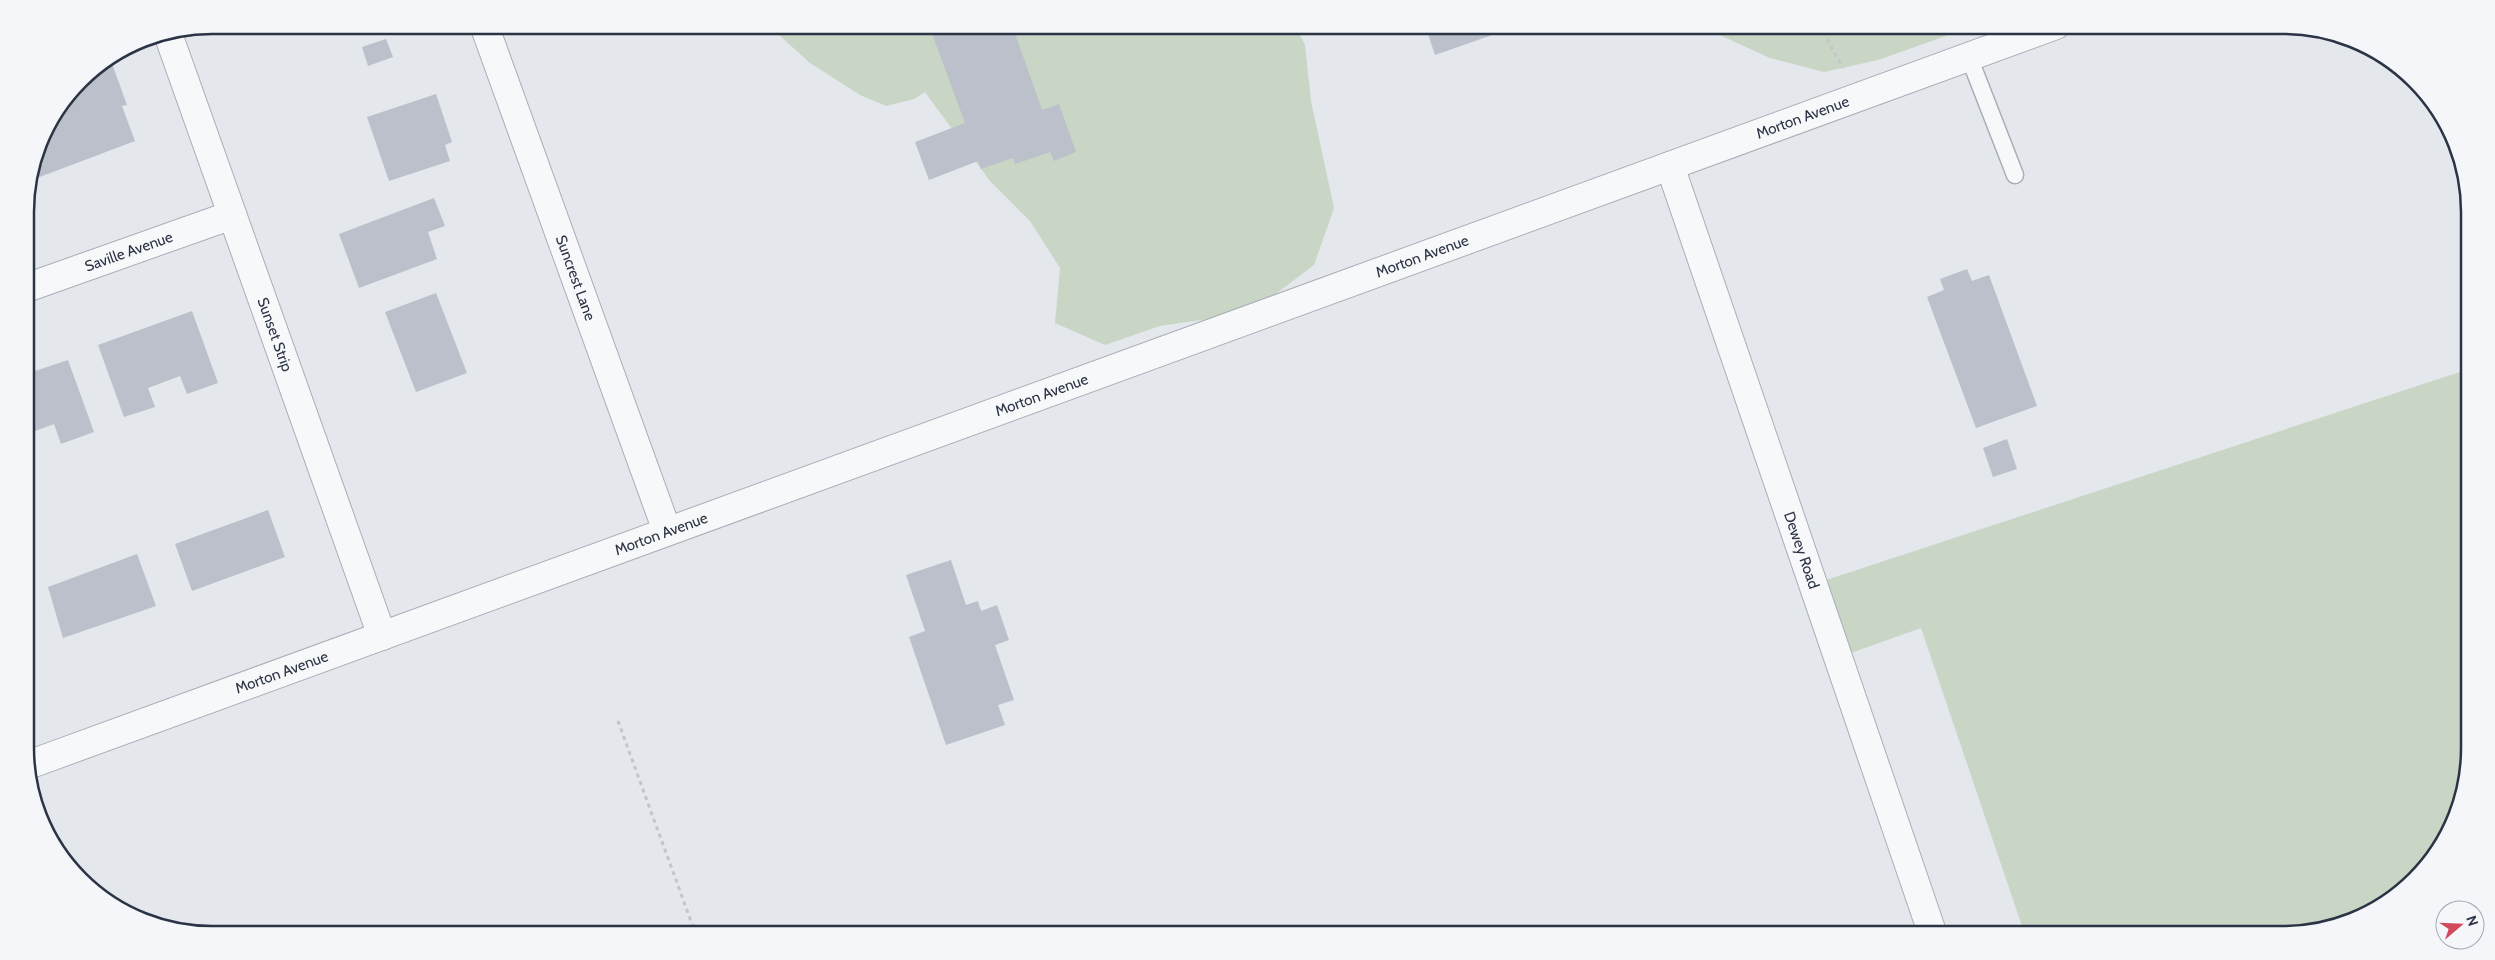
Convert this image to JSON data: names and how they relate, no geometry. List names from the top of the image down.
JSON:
{
  "streets": {
    "street": [
      "Morton Avenue",
      "Saville Avenue",
      "Suncrest Lane",
      "Sunset Strip",
      "Dewey Road"
    ]
  },
  "crossings": [
    ["Morton Avenue", "Suncrest Lane"],
    ["Morton Avenue", "Sunset Strip"],
    ["Morton Avenue", "Dewey Road"],
    ["Saville Avenue", "Sunset Strip"]
  ],
  "north": "right"
}
